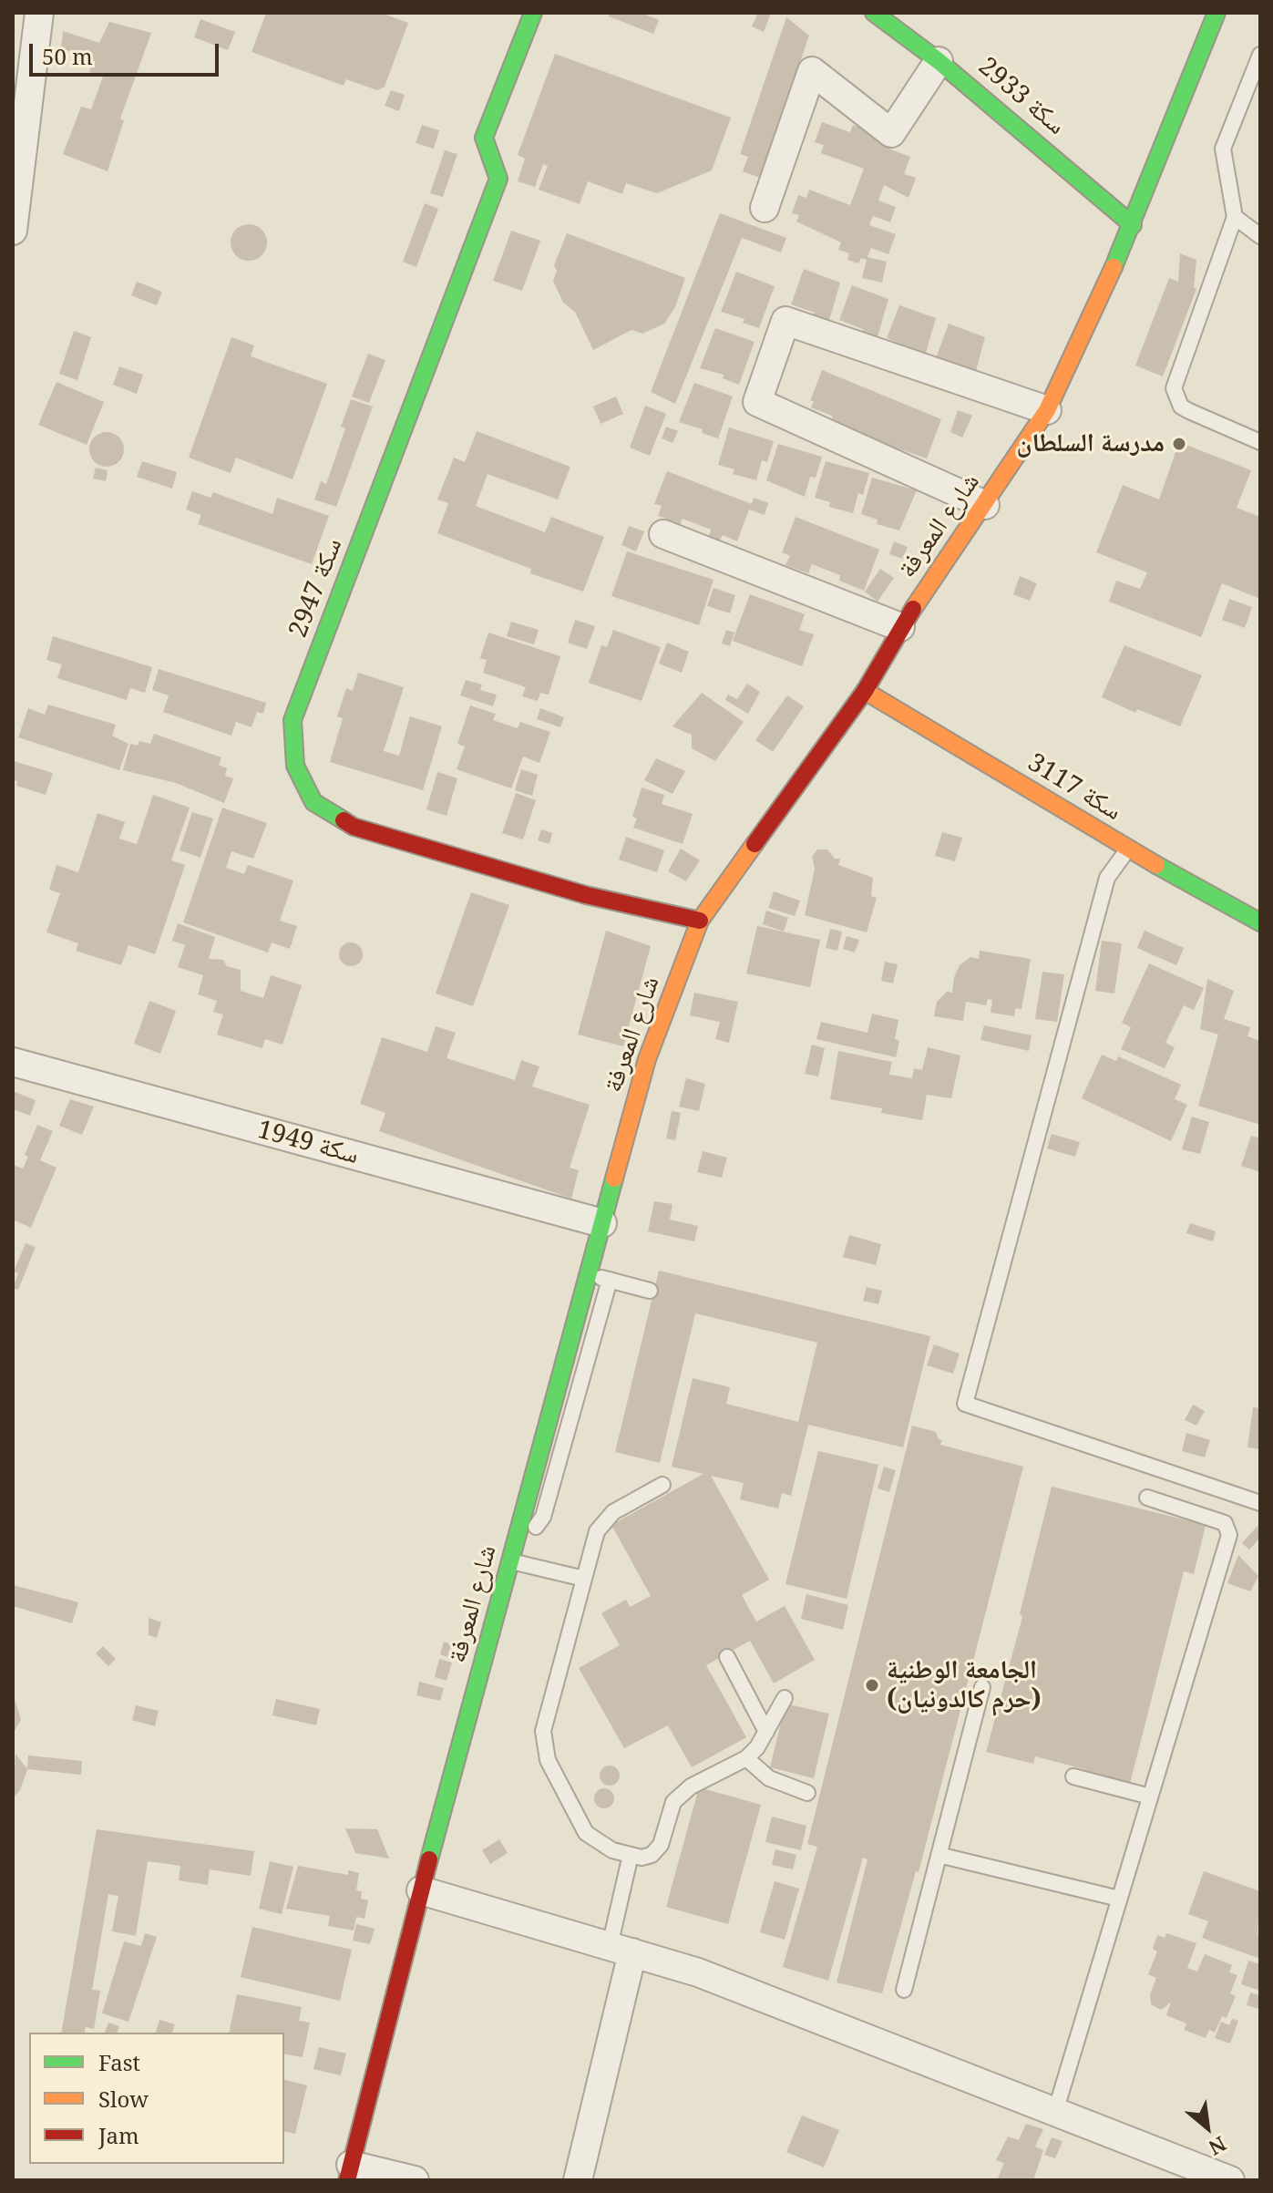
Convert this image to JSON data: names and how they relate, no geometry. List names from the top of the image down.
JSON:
{
  "streets": {
    "street": [
      "سكة 2933",
      "شارع المعرفة",
      "سكة 2947",
      "سكة 3117",
      "سكة 1949"
    ]
  },
  "crossings": [
    ["سكة 2933", "شارع المعرفة"],
    ["شارع المعرفة", "سكة 2947"],
    ["شارع المعرفة", "سكة 3117"],
    ["شارع المعرفة", "سكة 1949"]
  ],
  "places": ["مدرسة السلطان", "الجامعة الوطنية (حرم كالدونيان)"],
  "legend": ["Fast", "Slow", "Jam"],
  "scale_bar": "50 m",
  "north": "bottom right"
}
